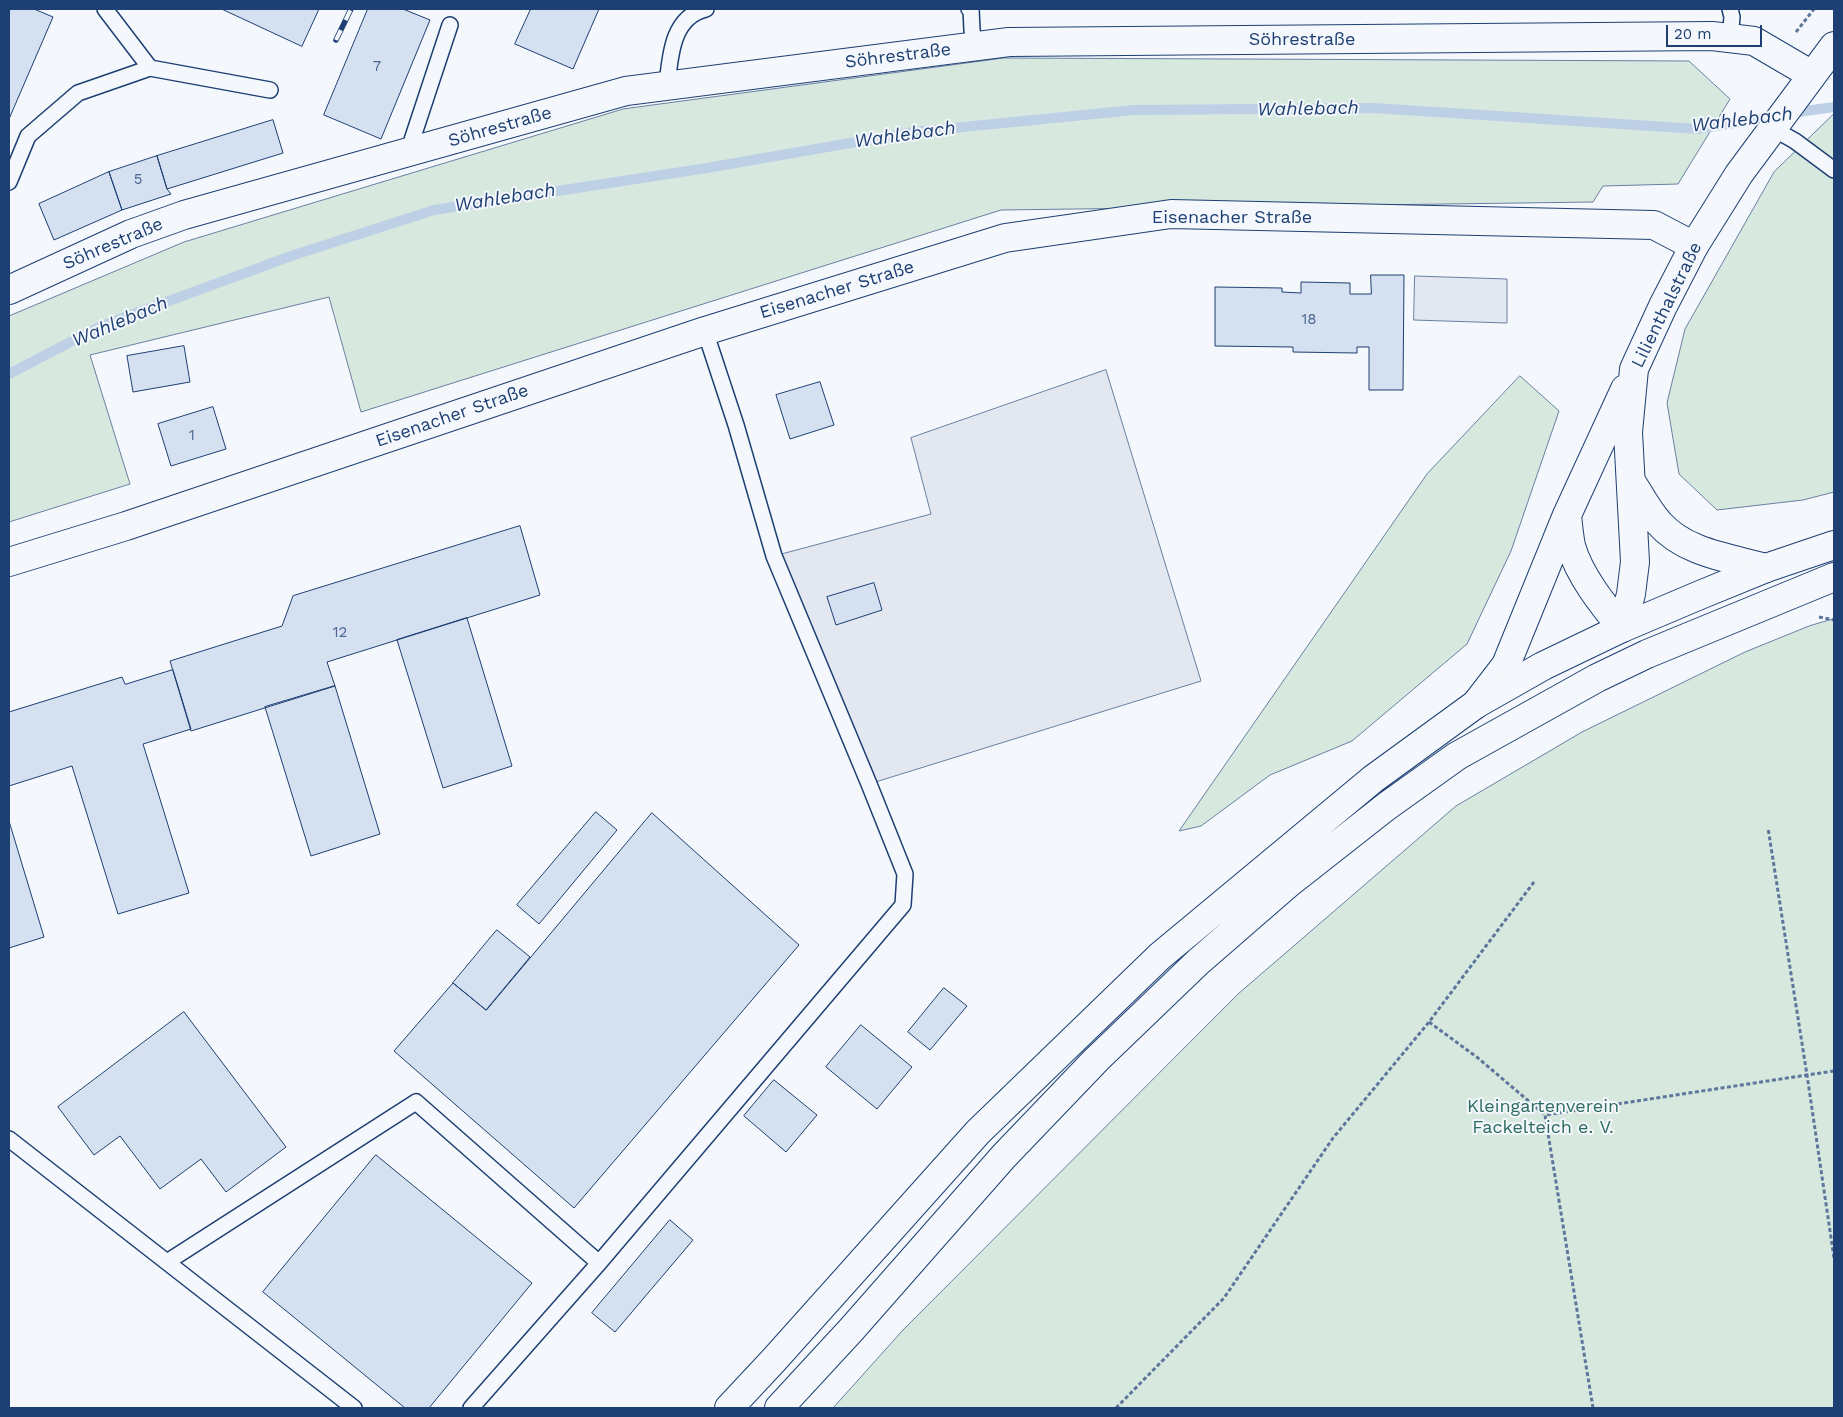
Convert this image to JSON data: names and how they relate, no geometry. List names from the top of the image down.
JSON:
{
  "streets": {
    "main road": ["Söhrestraße", "Eisenacher Straße", "Lilienthalstraße"]
  },
  "crossings": [
    ["Söhrestraße", "Lilienthalstraße"],
    ["Eisenacher Straße", "Lilienthalstraße"]
  ],
  "water": ["Wahlebach"],
  "parks": ["Kleingartenverein Fackelteich e. V."],
  "house_numbers": [
    "7",
    "5",
    "18",
    "1",
    "12"
  ],
  "scale_bar": "20 m"
}
